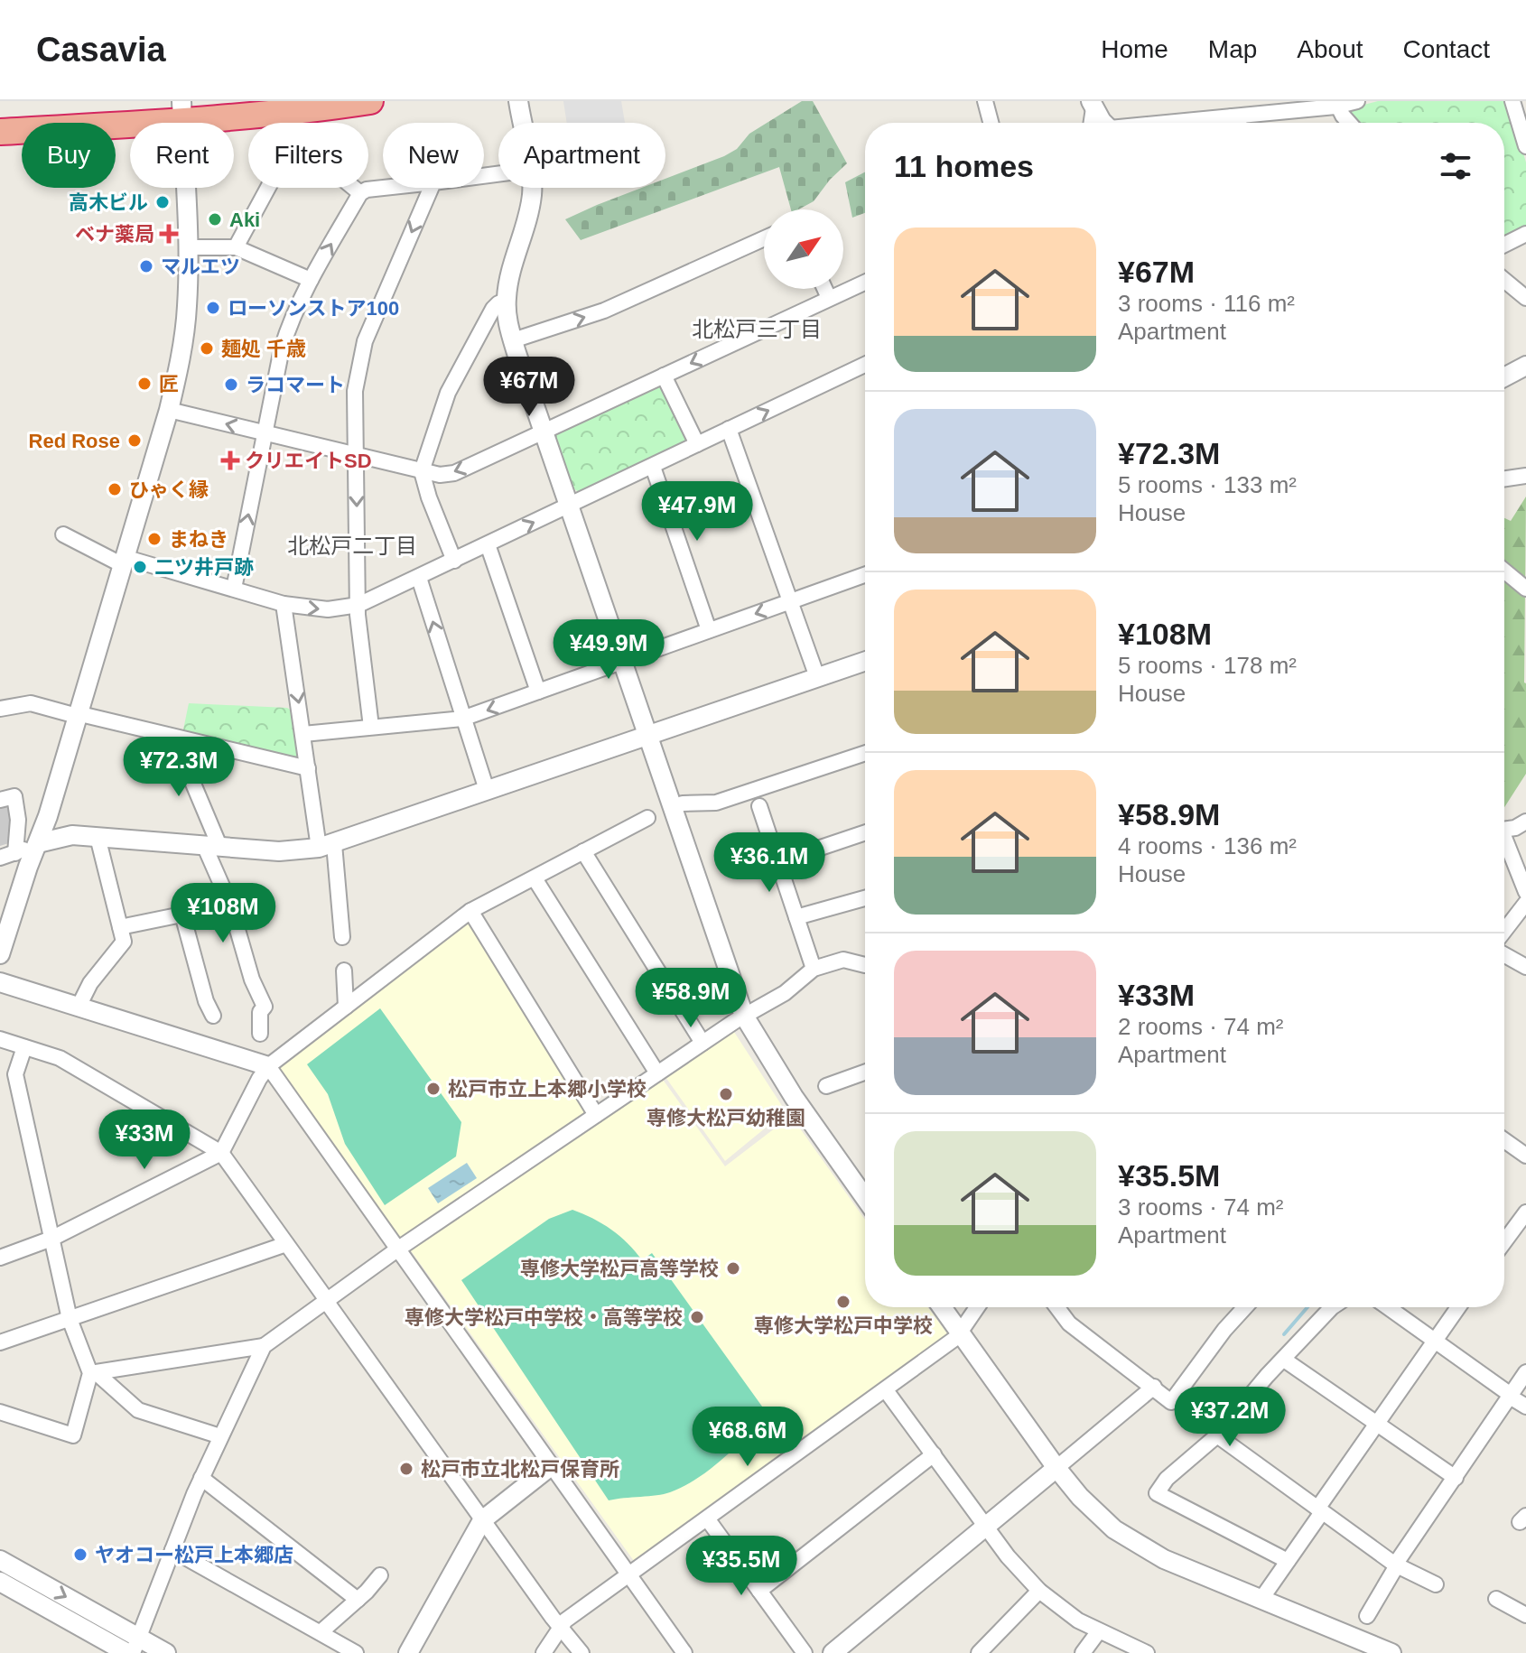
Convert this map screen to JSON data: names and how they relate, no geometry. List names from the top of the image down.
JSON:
{
  "districts": ["北松戸三丁目", "北松戸二丁目"],
  "places": {
    "other": [
      "高木ビル",
      "Aki",
      "マルエツ",
      "ローソンストア100",
      "麺処 千歳",
      "匠",
      "ラコマート",
      "Red Rose",
      "ひゃく縁",
      "まねき",
      "二ツ井戸跡",
      "松戸市立上本郷小学校",
      "専修大松戸幼稚園",
      "専修大学松戸高等学校",
      "専修大学松戸中学校",
      "専修大学松戸中学校・高等学校",
      "松戸市立北松戸保育所",
      "ヤオコー松戸上本郷店"
    ],
    "health": ["ベナ薬局", "クリエイトSD"]
  },
  "north": "top right",
  "page": {
    "header": "Casavia",
    "nav": [
      "Home",
      "Map",
      "About",
      "Contact"
    ],
    "chip": [
      "Buy",
      "Rent",
      "Filters",
      "New",
      "Apartment"
    ],
    "heading": "11 homes",
    "list": [
      {
        "name": "¥67M",
        "note": "3 rooms · 116 m² · Apartment"
      },
      {
        "name": "¥72.3M",
        "note": "5 rooms · 133 m² · House"
      },
      {
        "name": "¥108M",
        "note": "5 rooms · 178 m² · House"
      },
      {
        "name": "¥58.9M",
        "note": "4 rooms · 136 m² · House"
      },
      {
        "name": "¥33M",
        "note": "2 rooms · 74 m² · Apartment"
      },
      {
        "name": "¥35.5M",
        "note": "3 rooms · 74 m² · Apartment"
      }
    ],
    "price": [
      "¥67M",
      "¥47.9M",
      "¥49.9M",
      "¥72.3M",
      "¥36.1M",
      "¥108M",
      "¥58.9M",
      "¥33M",
      "¥37.2M",
      "¥68.6M",
      "¥35.5M"
    ]
  }
}
